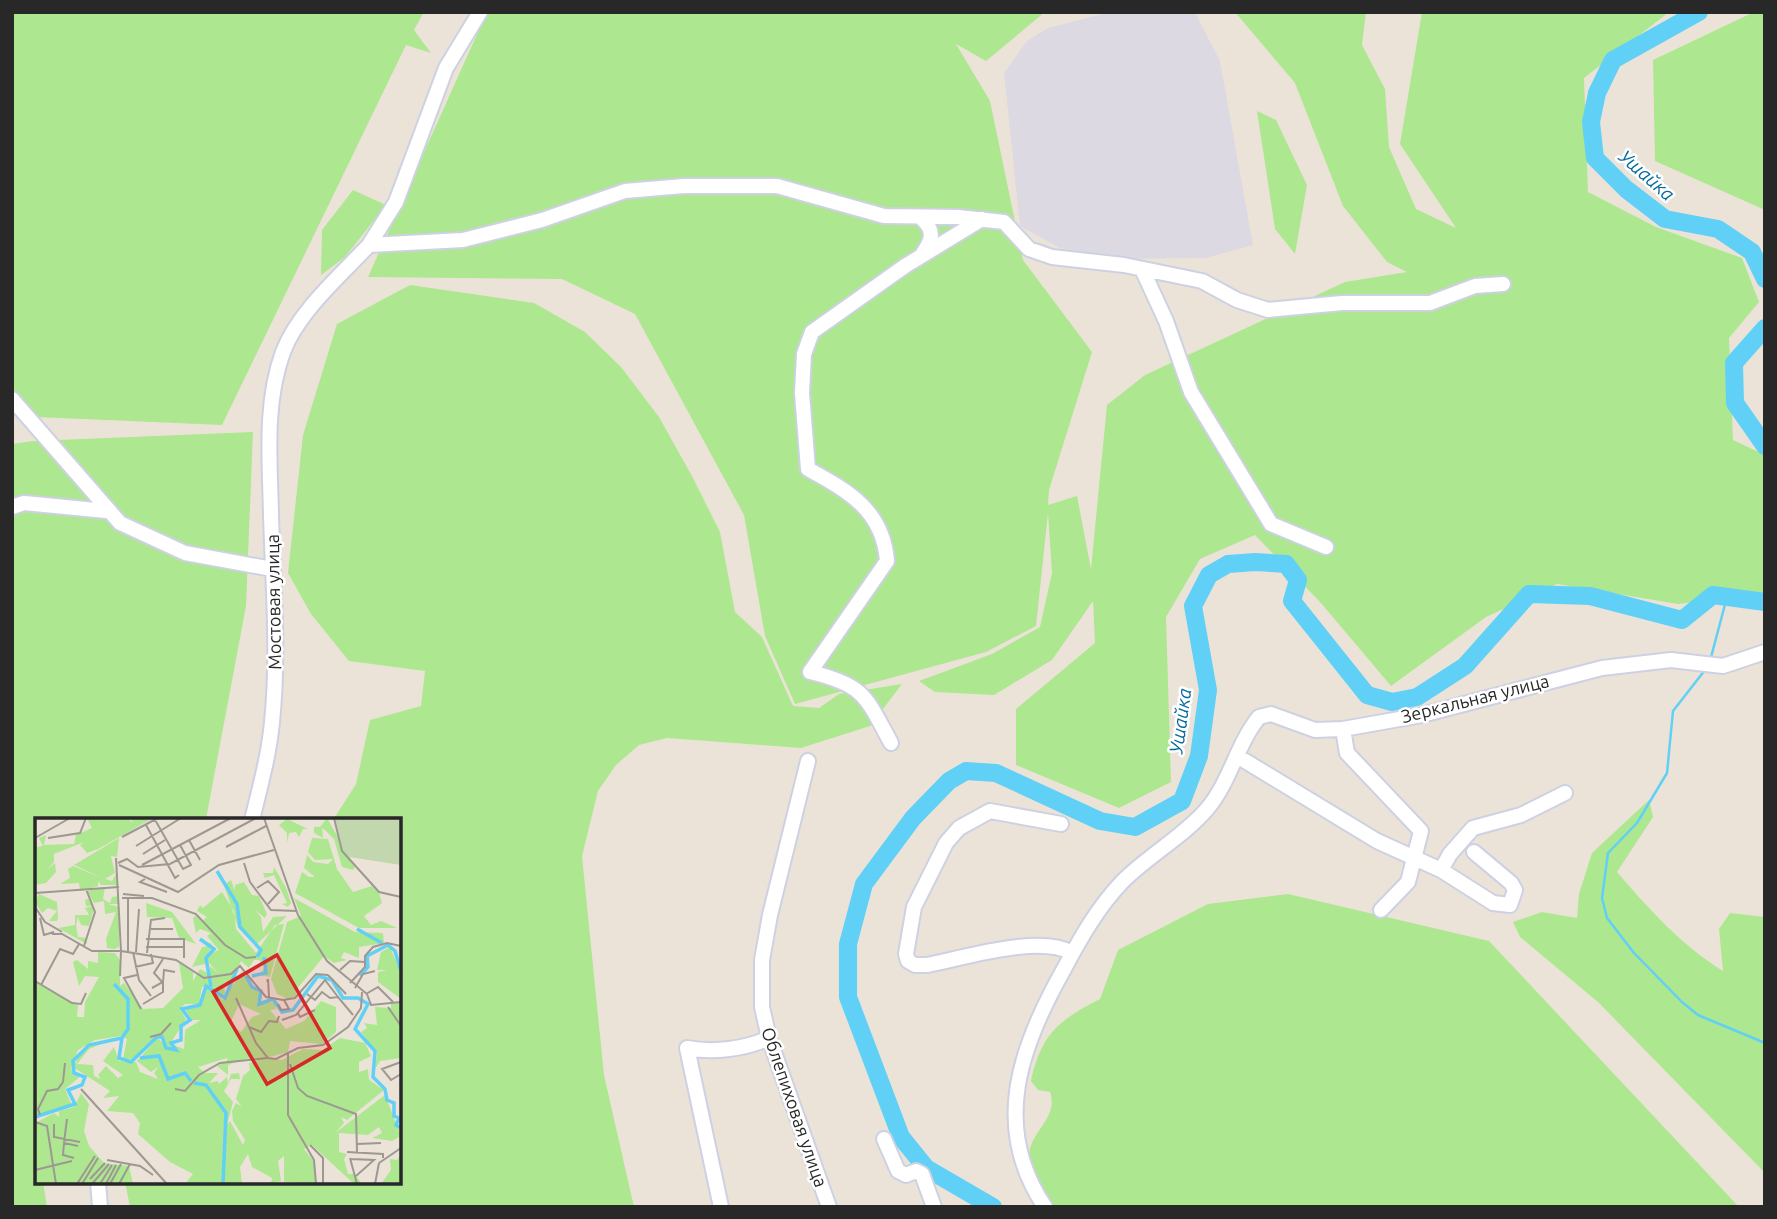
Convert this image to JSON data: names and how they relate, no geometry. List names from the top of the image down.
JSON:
{
  "streets": {
    "street": ["Мостовая улица", "Зеркальная улица", "Облепиховая улица"]
  },
  "water": ["Ушайка"]
}
